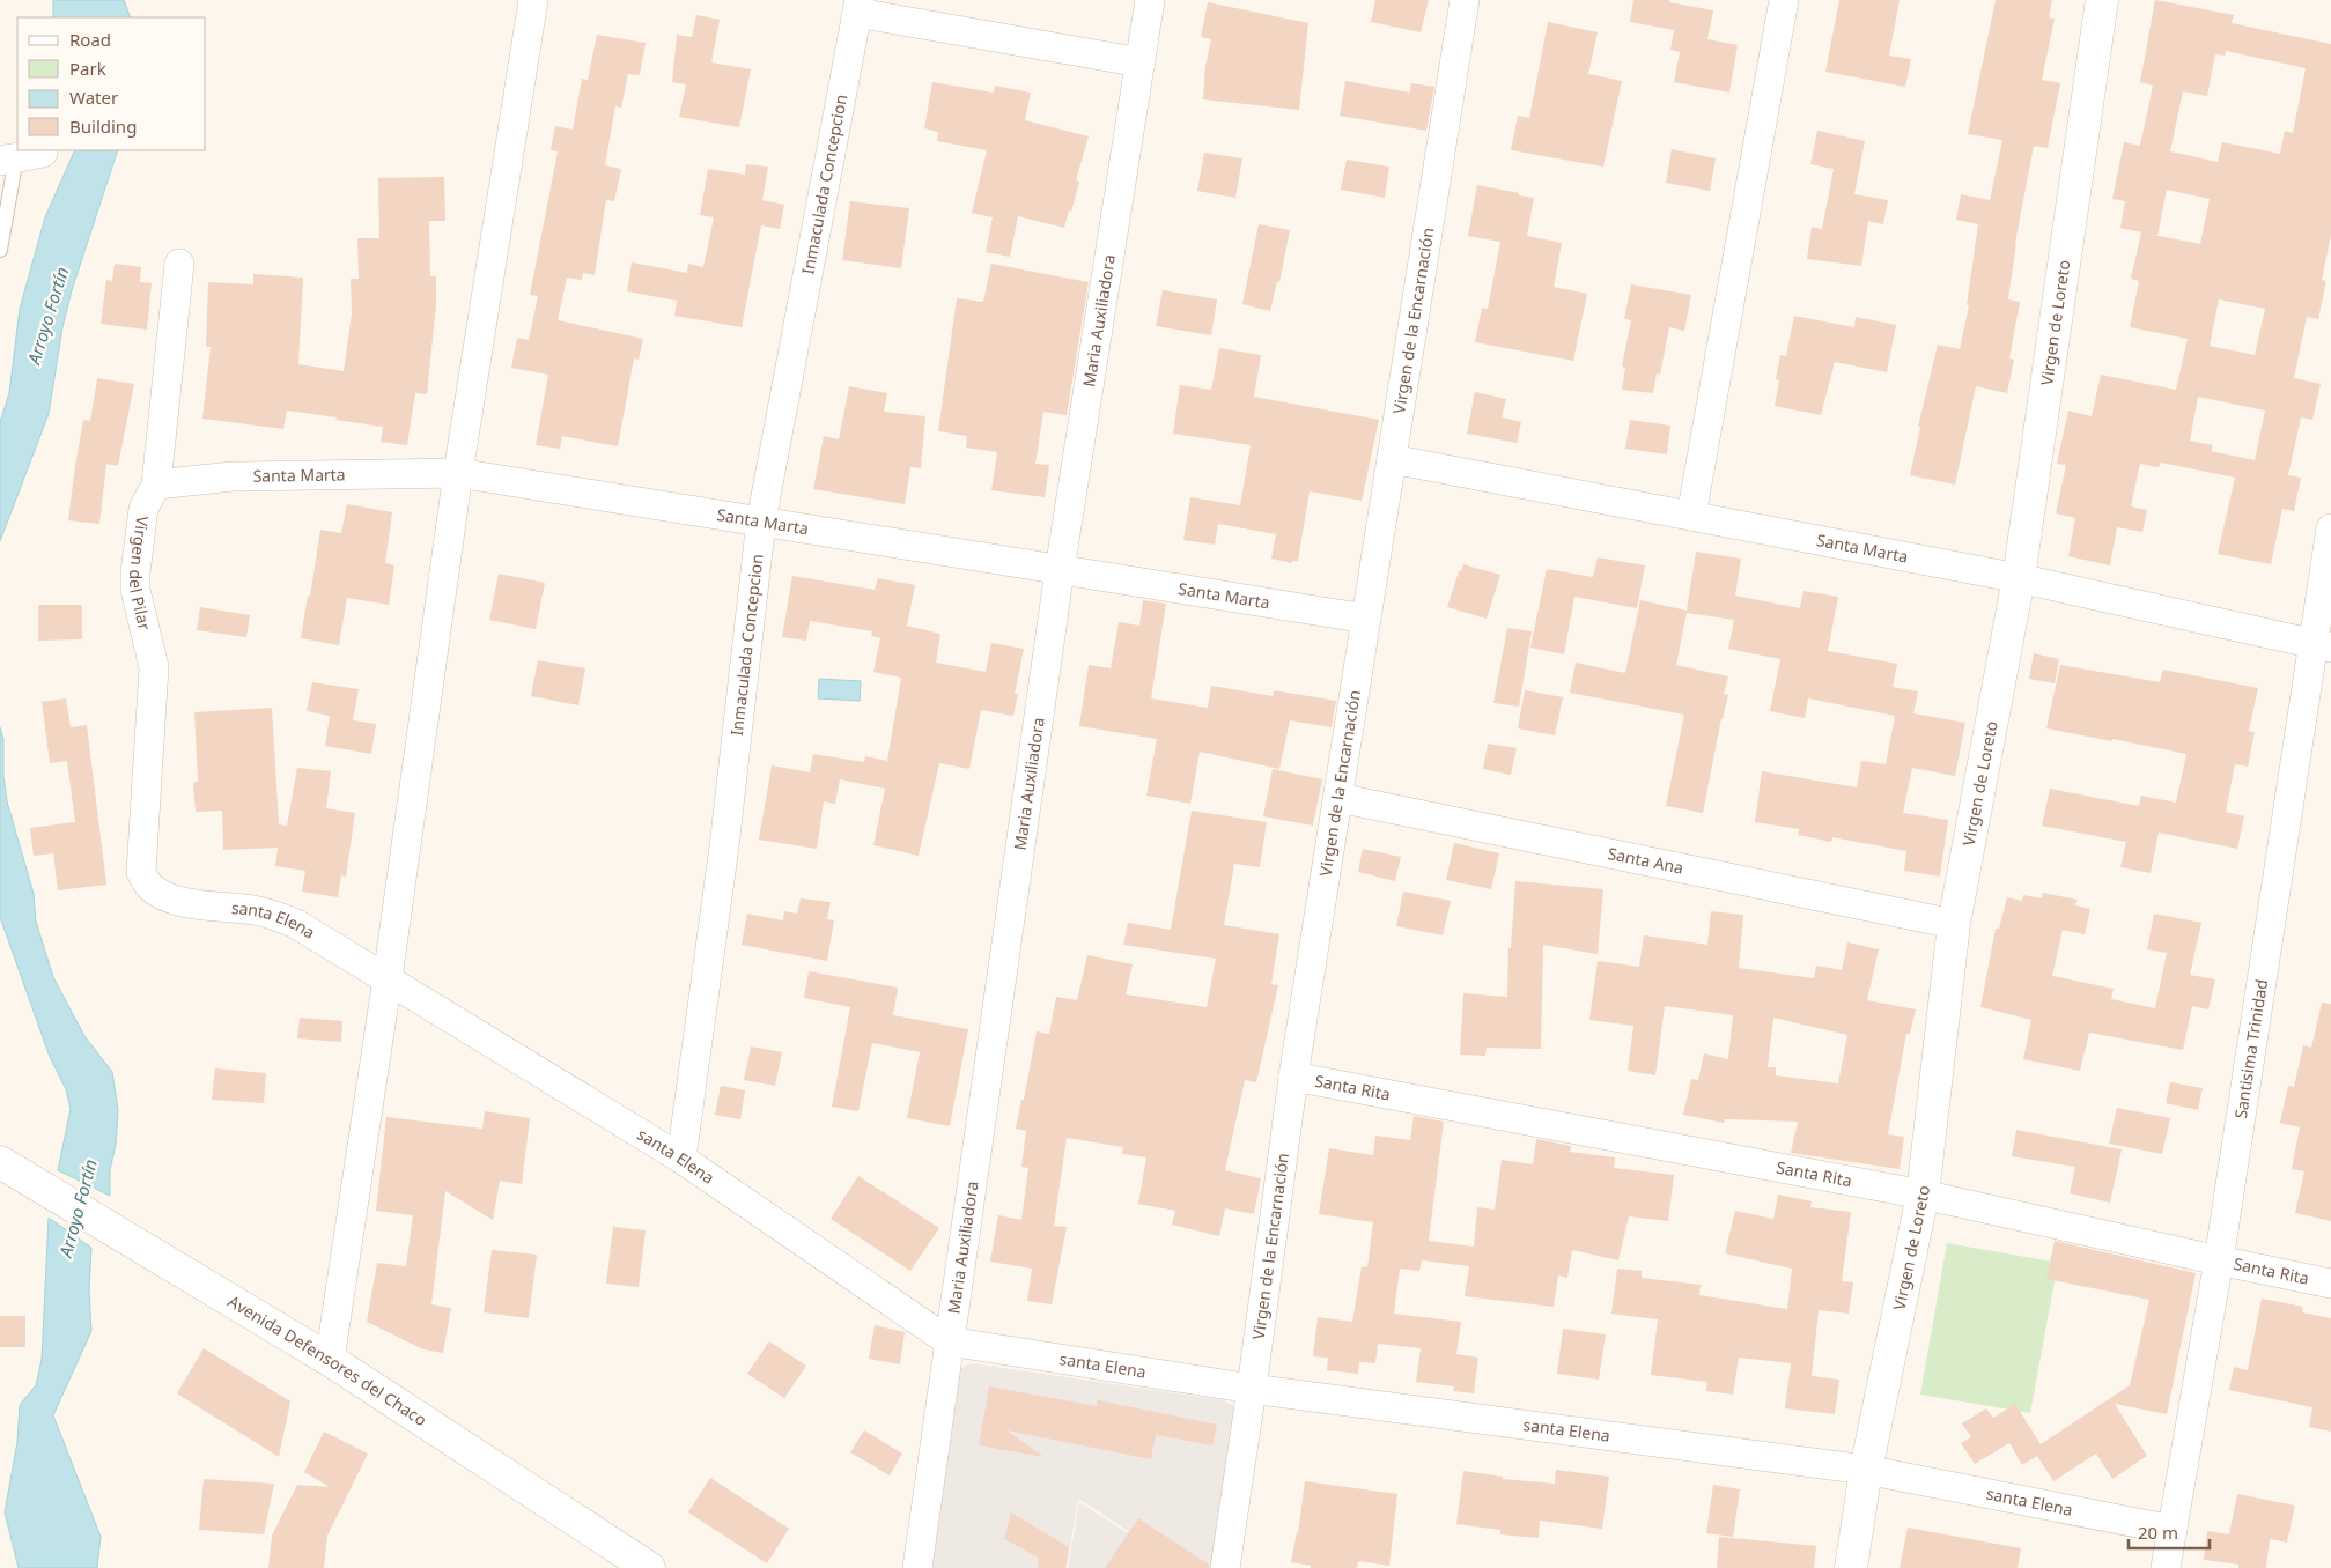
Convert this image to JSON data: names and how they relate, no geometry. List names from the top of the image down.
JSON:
{
  "streets": {
    "street": [
      "Inmaculada Concepcion",
      "Maria Auxiliadora",
      "Virgen de la Encarnación",
      "Virgen de Loreto",
      "Santa Marta",
      "Virgen del Pilar",
      "Santa Ana",
      "santa Elena",
      "Santisima Trinidad",
      "Santa Rita",
      "Avenida Defensores del Chaco"
    ]
  },
  "crossings": [
    ["Inmaculada Concepcion", "Santa Marta"],
    ["Inmaculada Concepcion", "santa Elena"],
    ["Maria Auxiliadora", "Santa Marta"],
    ["Maria Auxiliadora", "santa Elena"],
    ["Virgen de la Encarnación", "Santa Marta"],
    ["Virgen de la Encarnación", "Santa Ana"],
    ["Virgen de la Encarnación", "santa Elena"],
    ["Virgen de la Encarnación", "Santa Rita"],
    ["Virgen de Loreto", "Santa Marta"],
    ["Virgen de Loreto", "Santa Ana"],
    ["Virgen de Loreto", "santa Elena"],
    ["Virgen de Loreto", "Santa Rita"],
    ["Santa Marta", "Virgen del Pilar"],
    ["Santa Marta", "Santisima Trinidad"],
    ["Virgen del Pilar", "santa Elena"],
    ["santa Elena", "Santisima Trinidad"],
    ["Santisima Trinidad", "Santa Rita"]
  ],
  "water": ["Arroyo Fortín"],
  "legend": [
    "Road",
    "Park",
    "Water",
    "Building"
  ],
  "scale_bar": "20 m"
}
